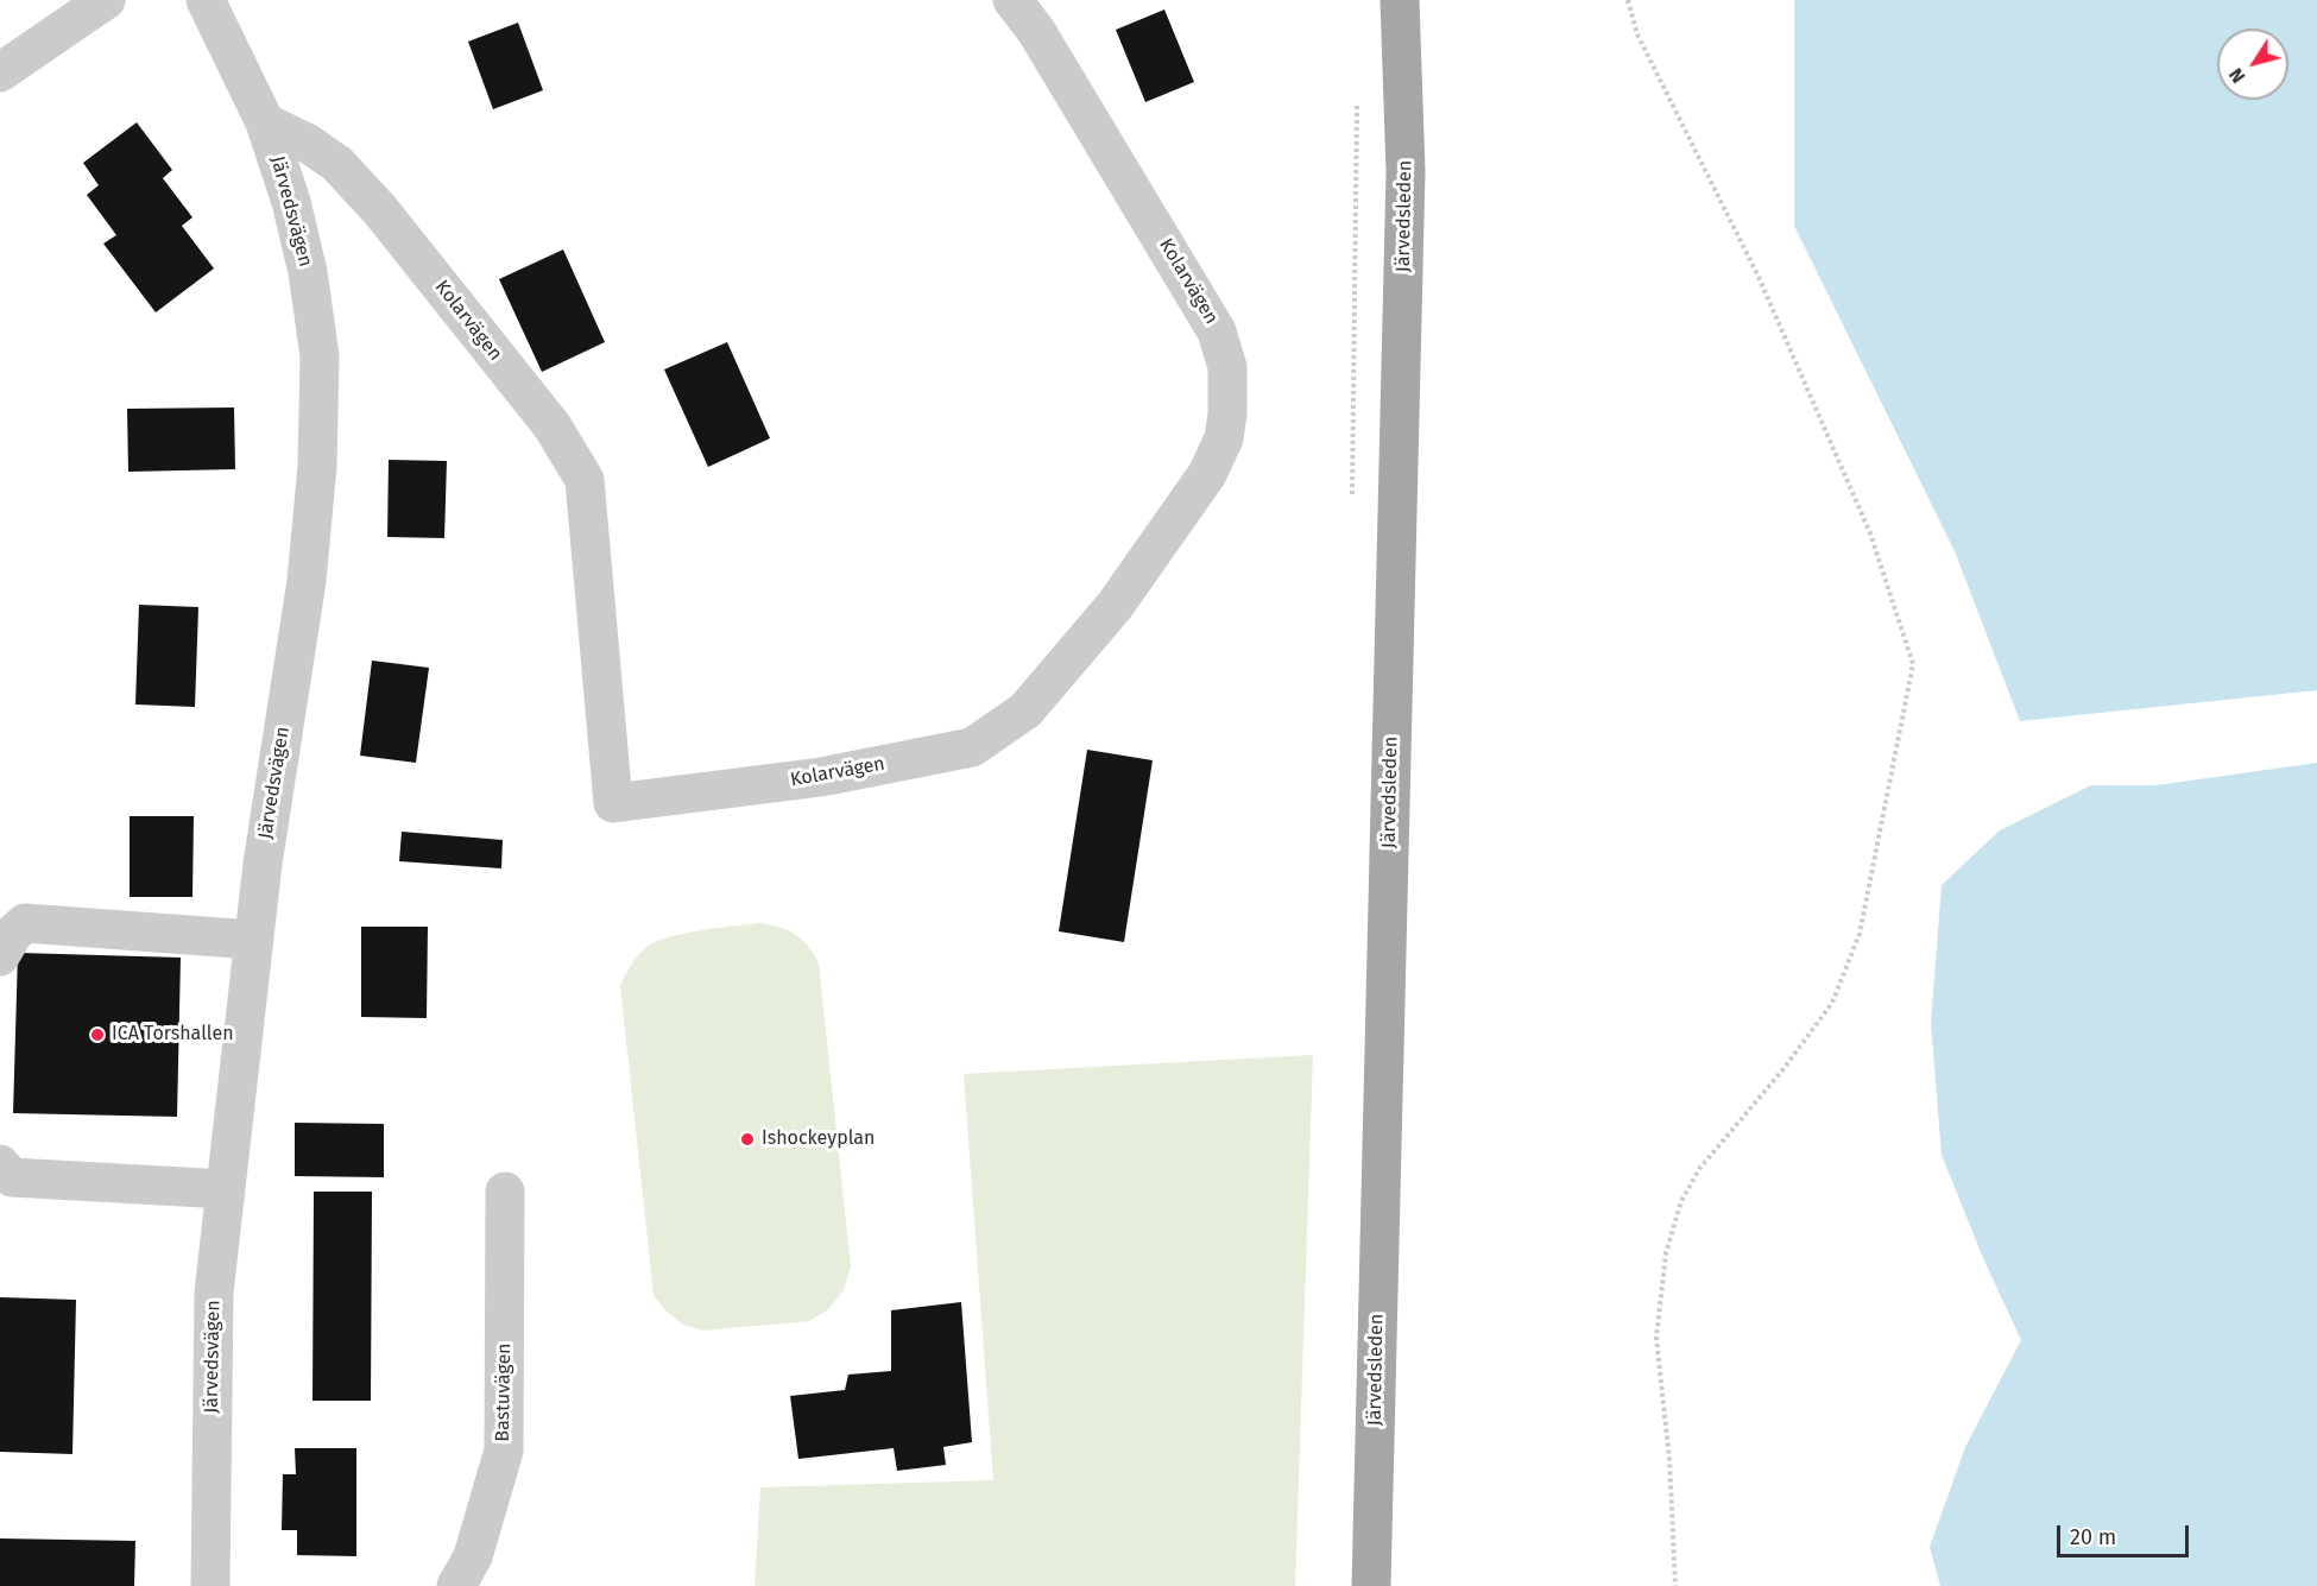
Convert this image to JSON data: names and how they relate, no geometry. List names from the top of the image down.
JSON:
{
  "streets": {
    "main road": ["Järvedsleden"],
    "street": ["Järvedsvägen", "Kolarvägen", "Bastuvägen"]
  },
  "crossings": [
    ["Järvedsvägen", "Kolarvägen"]
  ],
  "places": ["ICA Torshallen", "Ishockeyplan"],
  "scale_bar": "20 m",
  "north": "bottom left"
}
